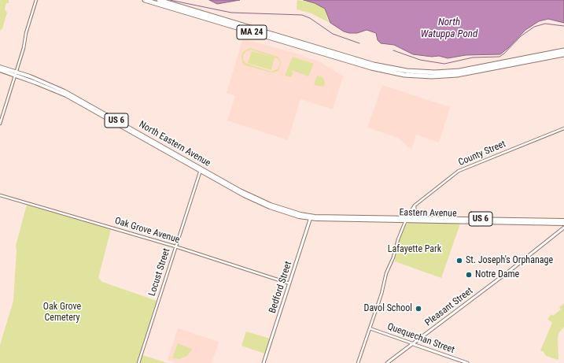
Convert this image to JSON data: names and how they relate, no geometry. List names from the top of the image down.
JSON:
{
  "streets": {
    "highway": ["MA 24"],
    "main road": [
      "US 6",
      "North Eastern Avenue",
      "Eastern Avenue",
      "Bedford Street",
      "Pleasant Street",
      "Quequechan Street"
    ],
    "street": ["County Street", "Oak Grove Avenue", "Locust Street"]
  },
  "crossings": [
    ["US 6", "North Eastern Avenue"],
    ["North Eastern Avenue", "Eastern Avenue"],
    ["North Eastern Avenue", "Locust Street"],
    ["North Eastern Avenue", "Bedford Street"],
    ["County Street", "Eastern Avenue"],
    ["County Street", "Quequechan Street"],
    ["Eastern Avenue", "Bedford Street"],
    ["Oak Grove Avenue", "Locust Street"],
    ["Oak Grove Avenue", "Bedford Street"],
    ["Pleasant Street", "Quequechan Street"]
  ],
  "water": ["North Watuppa Pond"],
  "parks": ["Lafayette Park", "Oak Grove Cemetery"],
  "places": ["St. Joseph's Orphanage", "Notre Dame", "Davol School"]
}
